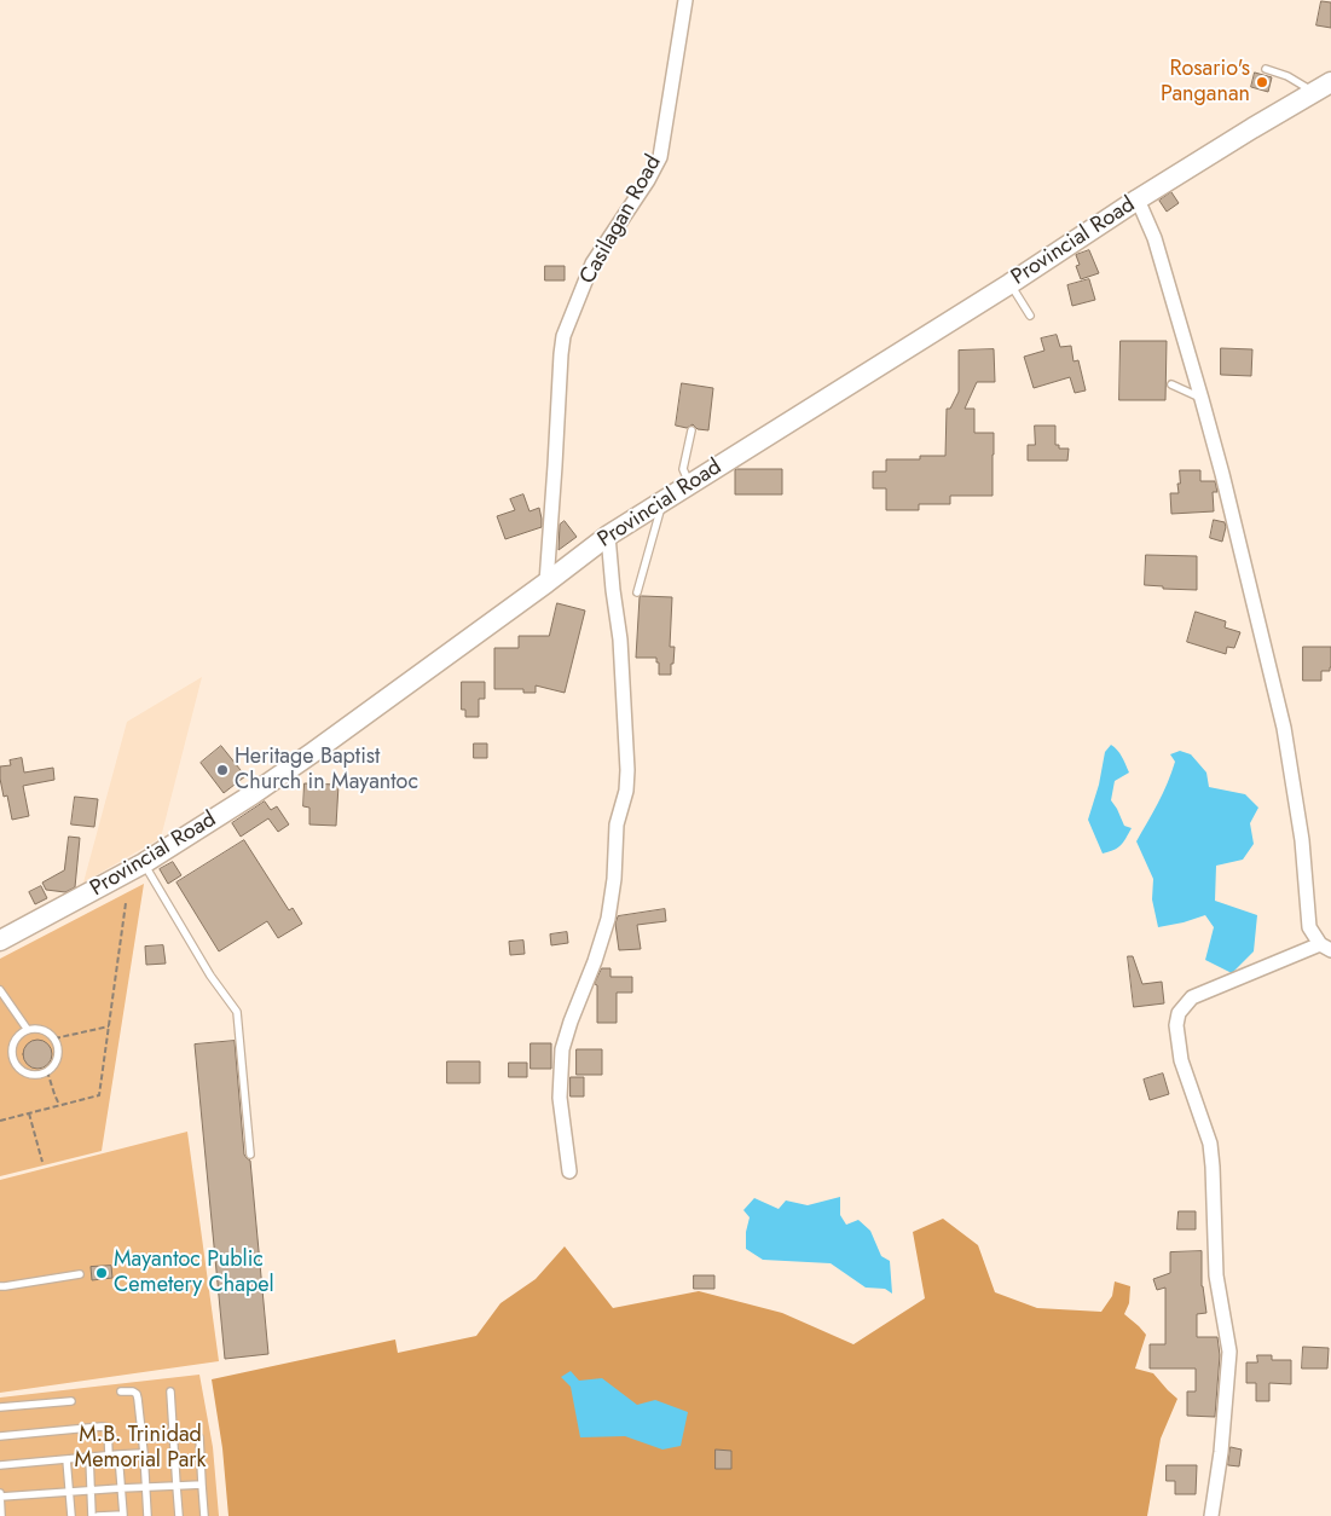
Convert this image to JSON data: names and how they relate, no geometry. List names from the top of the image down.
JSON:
{
  "streets": {
    "main road": ["Provincial Road"],
    "street": ["Casilagan Road"]
  },
  "crossings": [
    ["Casilagan Road", "Provincial Road"]
  ],
  "parks": ["M.B. Trinidad Memorial Park"],
  "places": ["Rosario's Panganan", "Heritage Baptist Church in Mayantoc", "Mayantoc Public Cemetery Chapel"]
}
